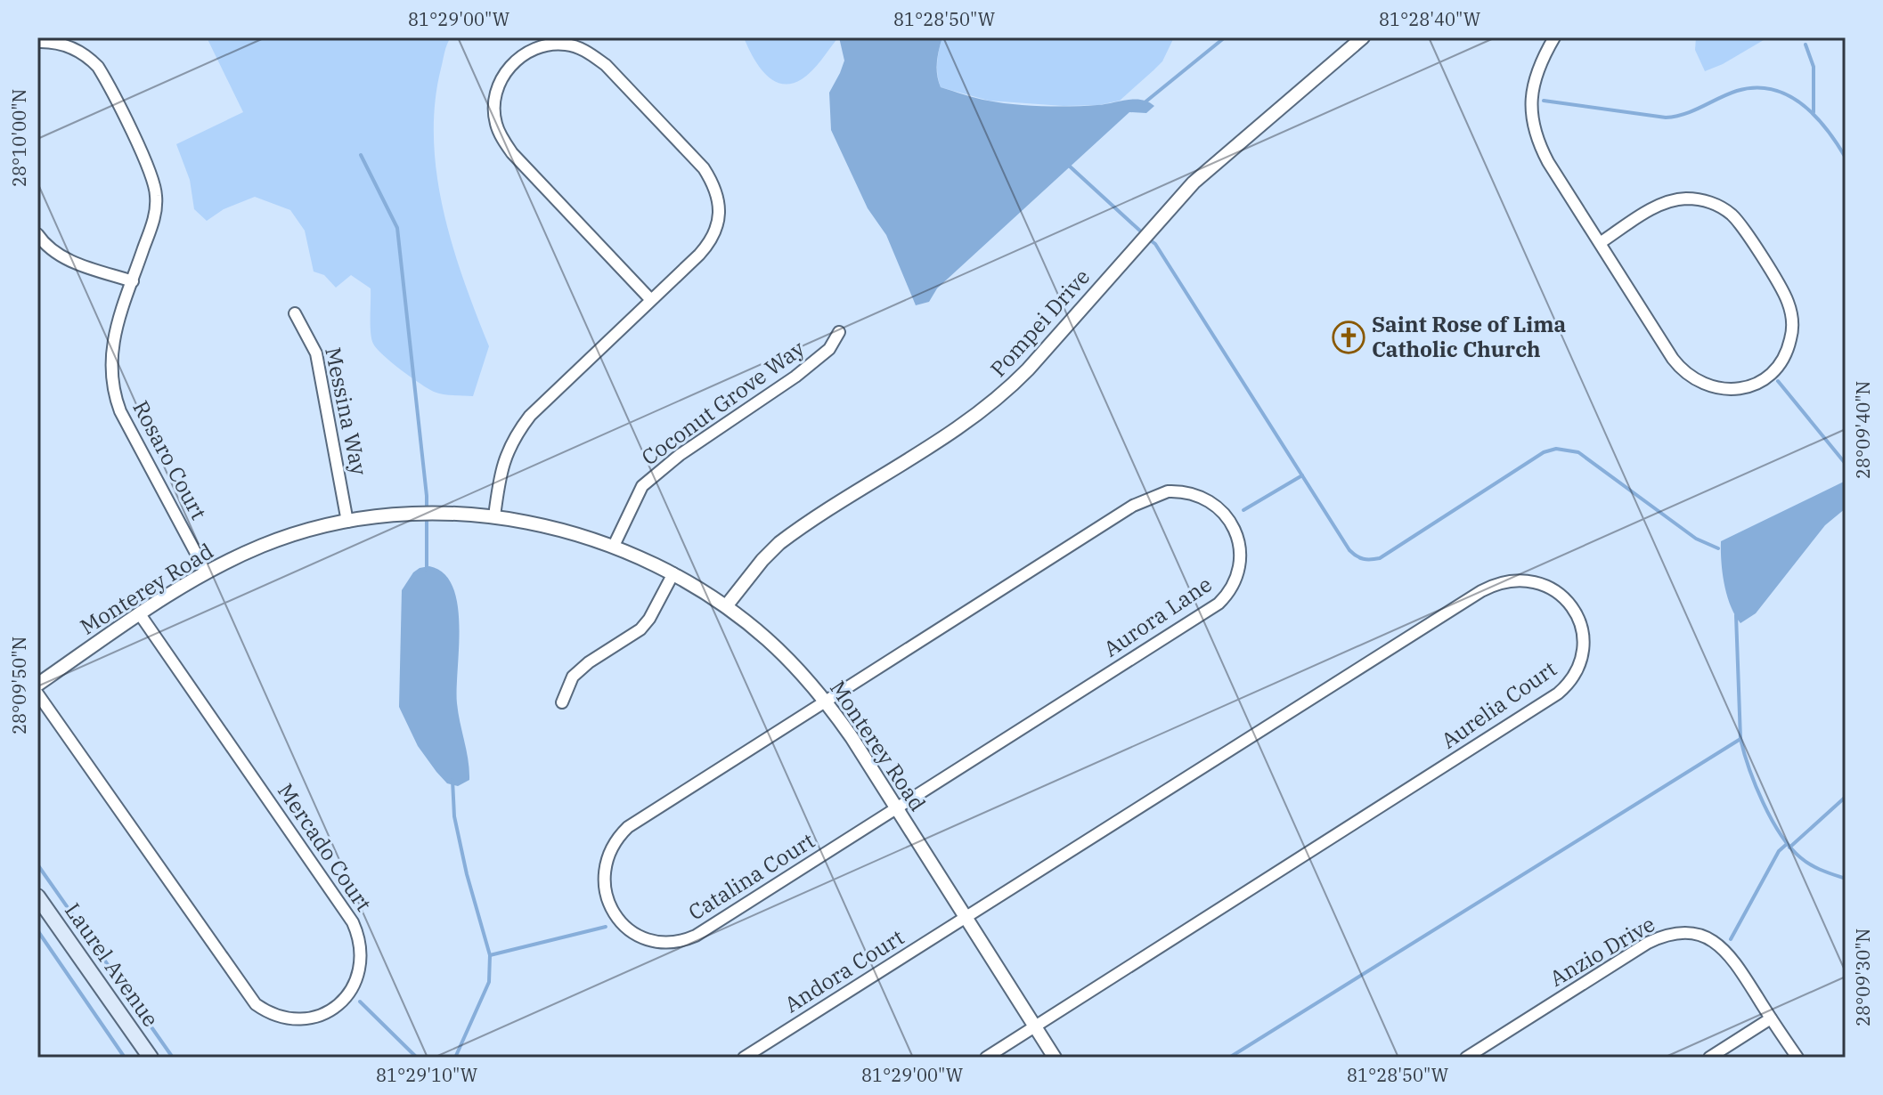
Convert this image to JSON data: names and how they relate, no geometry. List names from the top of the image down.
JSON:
{
  "streets": {
    "main road": ["Laurel Avenue"],
    "street": [
      "Pompei Drive",
      "Coconut Grove Way",
      "Messina Way",
      "Rosaro Court",
      "Monterey Road",
      "Aurora Lane",
      "Aurelia Court",
      "Mercado Court",
      "Catalina Court",
      "Anzio Drive",
      "Andora Court"
    ]
  },
  "crossings": [
    ["Pompei Drive", "Monterey Road"],
    ["Coconut Grove Way", "Monterey Road"],
    ["Messina Way", "Monterey Road"],
    ["Rosaro Court", "Monterey Road"],
    ["Monterey Road", "Aurora Lane"],
    ["Monterey Road", "Aurelia Court"],
    ["Monterey Road", "Mercado Court"],
    ["Monterey Road", "Catalina Court"],
    ["Monterey Road", "Andora Court"],
    ["Aurora Lane", "Catalina Court"],
    ["Aurelia Court", "Andora Court"]
  ],
  "places": {
    "church": ["Saint Rose of Lima Catholic Church"]
  },
  "coordinates": [
    "81°29'00\"W",
    "81°28'50\"W",
    "81°28'40\"W",
    "28°10'00\"N",
    "28°09'40\"N",
    "28°09'50\"N",
    "28°09'30\"N",
    "81°29'10\"W"
  ]
}
